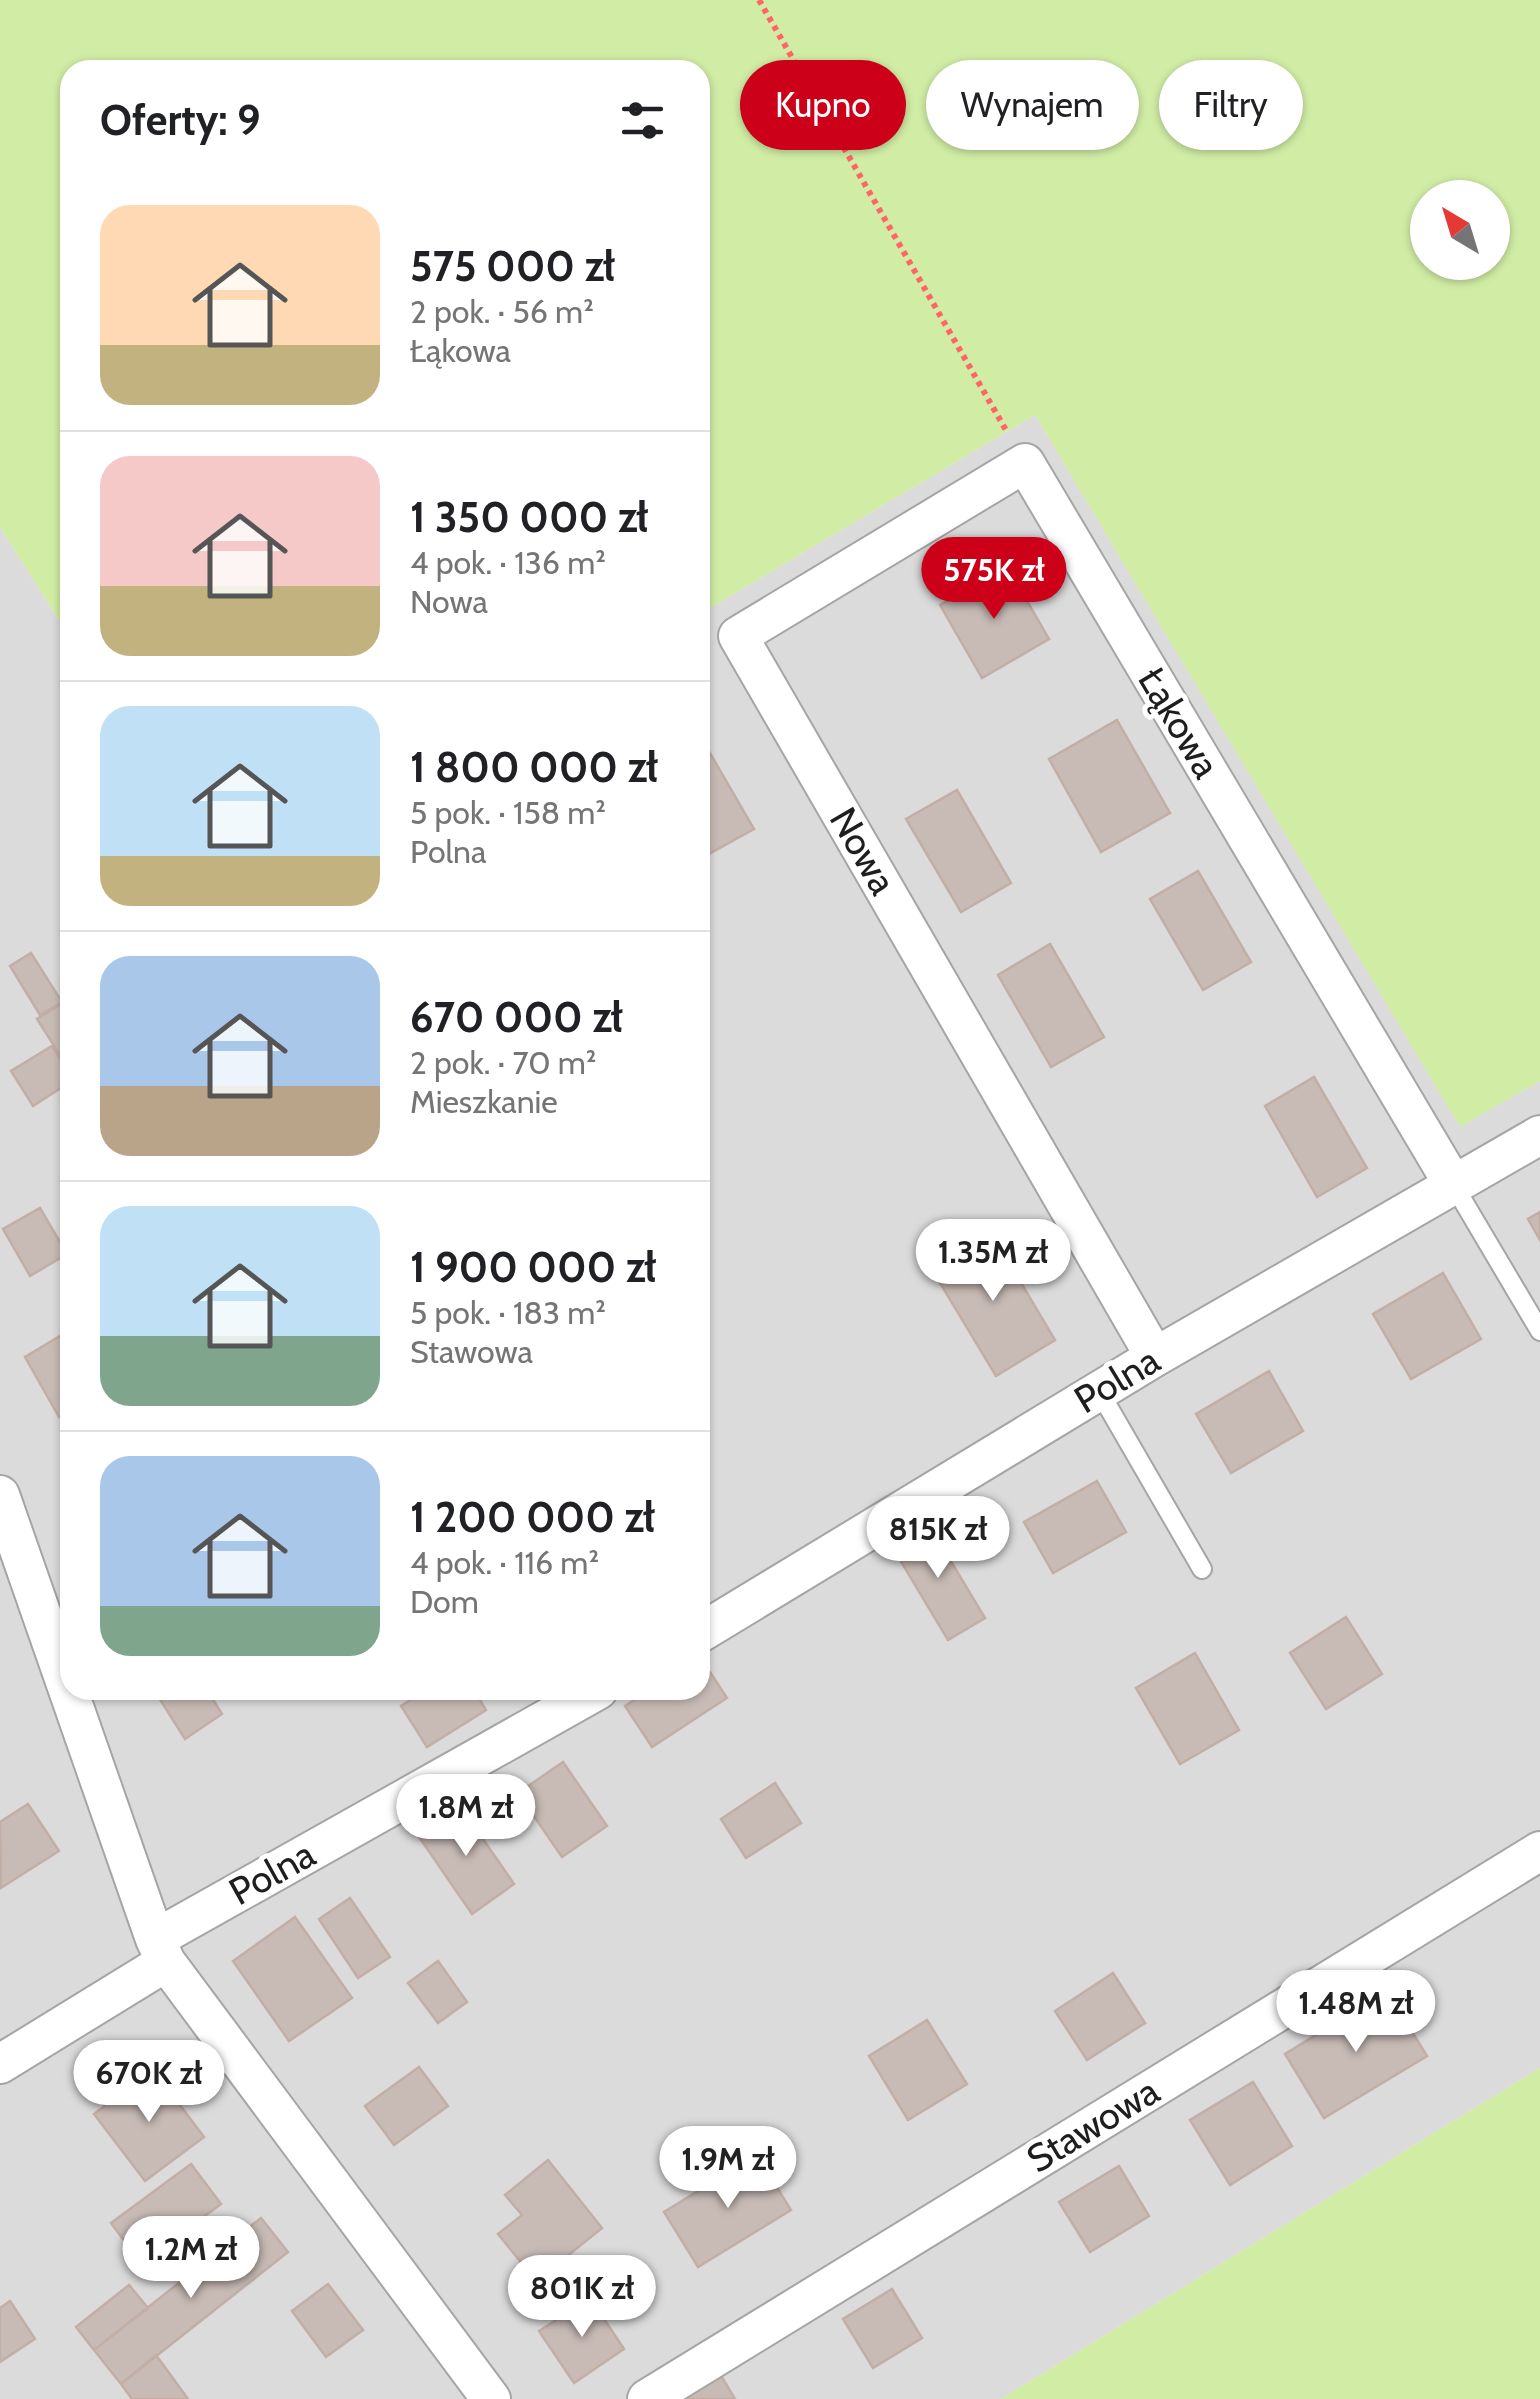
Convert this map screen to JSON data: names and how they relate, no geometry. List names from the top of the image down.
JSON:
{
  "streets": {
    "street": [
      "Łąkowa",
      "Nowa",
      "Polna",
      "Stawowa"
    ]
  },
  "crossings": [
    ["Łąkowa", "Nowa"],
    ["Łąkowa", "Polna"],
    ["Nowa", "Polna"]
  ],
  "north": "top left",
  "page": {
    "chip": ["Kupno", "Wynajem", "Filtry"],
    "heading": "Oferty: 9",
    "list": [
      {
        "name": "575 000 zł",
        "note": "2 pok. · 56 m² · Łąkowa"
      },
      {
        "name": "1 350 000 zł",
        "note": "4 pok. · 136 m² · Nowa"
      },
      {
        "name": "1 800 000 zł",
        "note": "5 pok. · 158 m² · Polna"
      },
      {
        "name": "670 000 zł",
        "note": "2 pok. · 70 m² · Mieszkanie"
      },
      {
        "name": "1 900 000 zł",
        "note": "5 pok. · 183 m² · Stawowa"
      },
      {
        "name": "1 200 000 zł",
        "note": "4 pok. · 116 m² · Dom"
      }
    ],
    "price": [
      "575K zł",
      "1.35M zł",
      "815K zł",
      "1.8M zł",
      "1.48M zł",
      "670K zł",
      "1.9M zł",
      "1.2M zł",
      "801K zł"
    ]
  }
}
